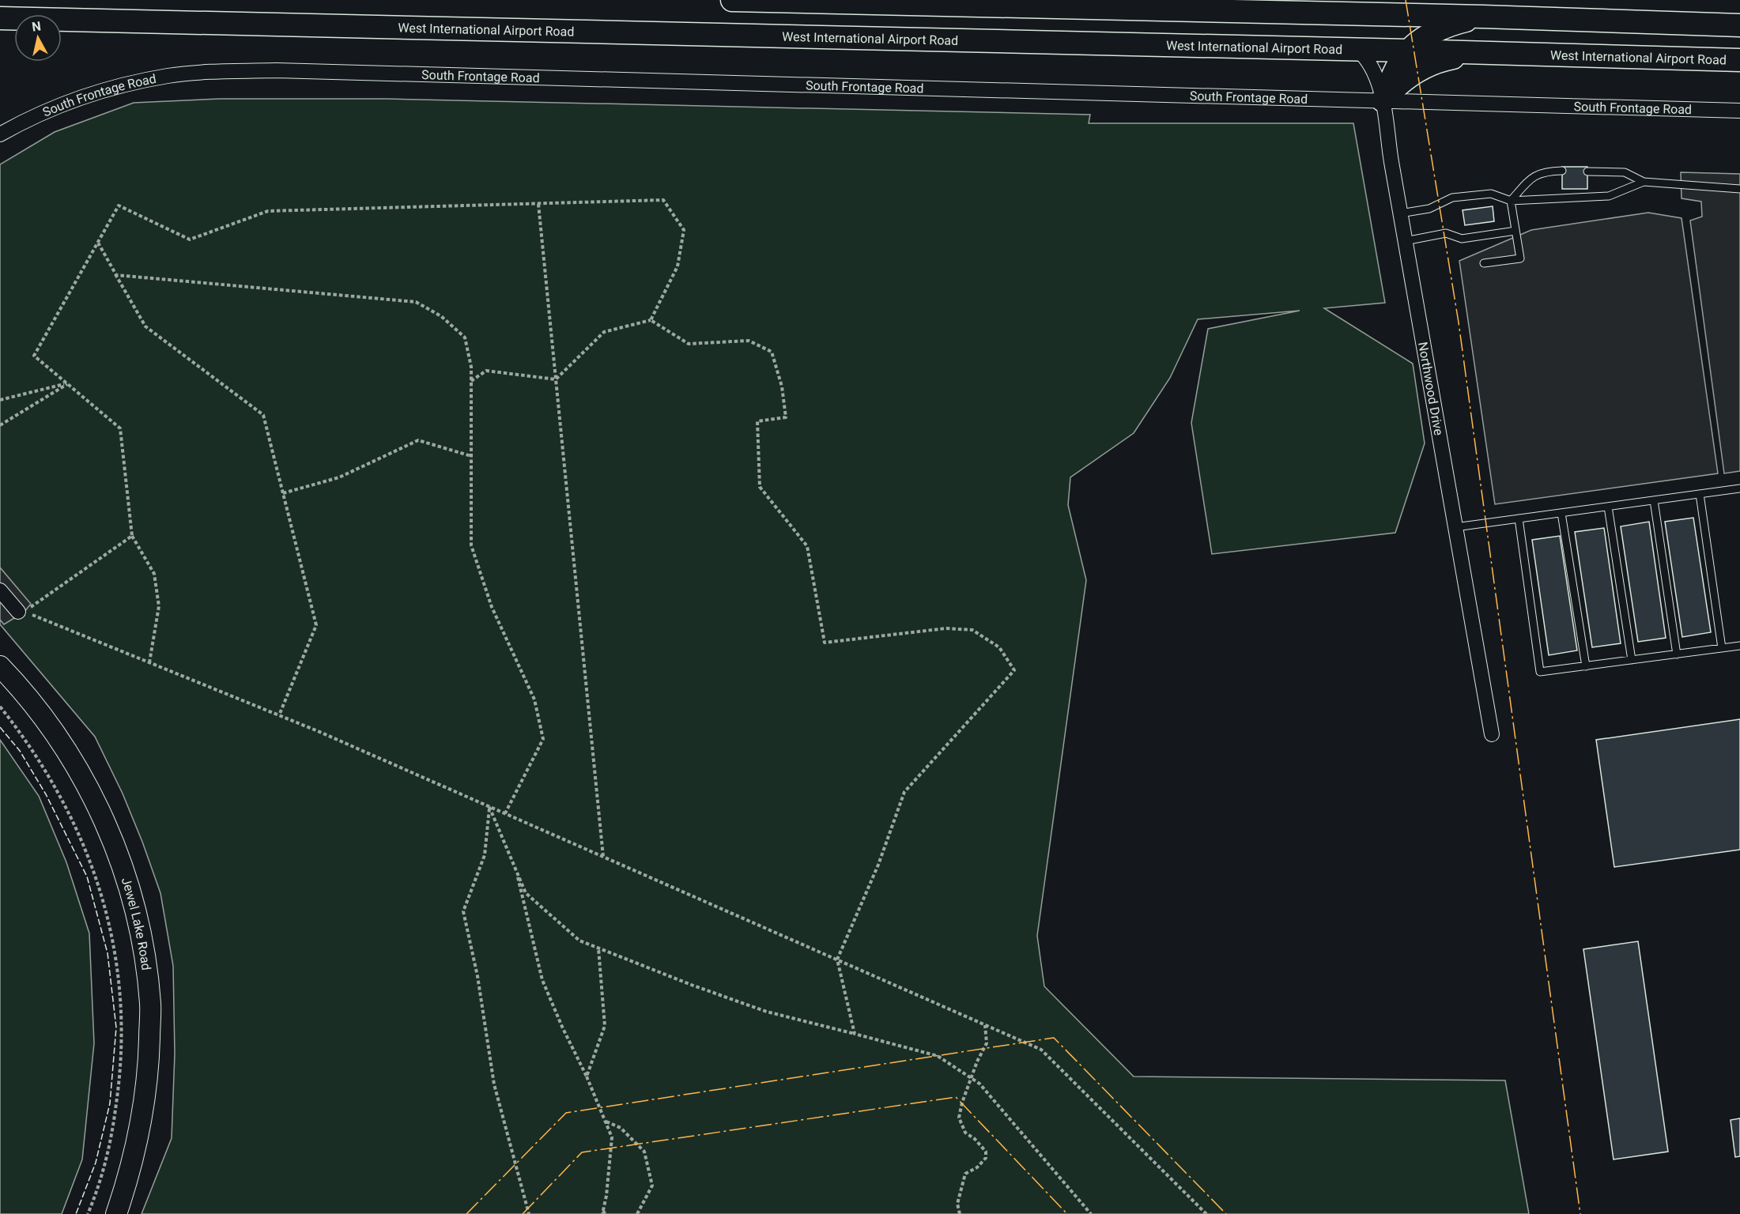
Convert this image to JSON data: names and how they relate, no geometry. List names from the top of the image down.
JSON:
{
  "streets": {
    "main road": ["West International Airport Road", "Jewel Lake Road"],
    "street": ["South Frontage Road", "Northwood Drive"]
  },
  "crossings": [
    ["West International Airport Road", "Northwood Drive"],
    ["South Frontage Road", "Northwood Drive"]
  ],
  "north": "top"
}
